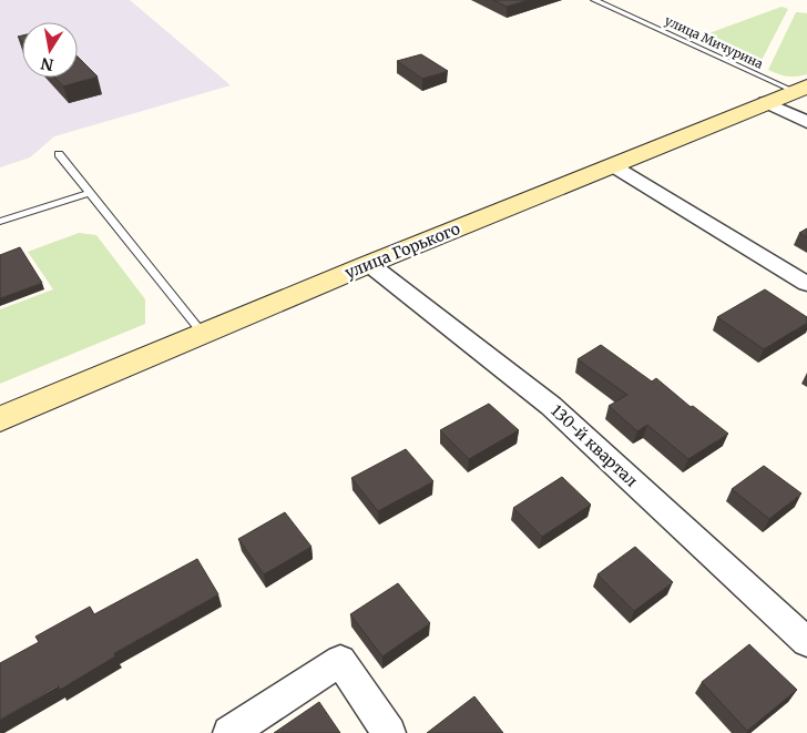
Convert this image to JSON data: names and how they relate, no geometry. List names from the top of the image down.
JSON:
{
  "streets": {
    "main road": ["улица Горького"],
    "street": ["130-й квартал"],
    "lane": ["улица Мичурина"]
  },
  "crossings": [
    ["улица Мичурина", "улица Горького"],
    ["улица Горького", "130-й квартал"]
  ],
  "north": "bottom"
}
